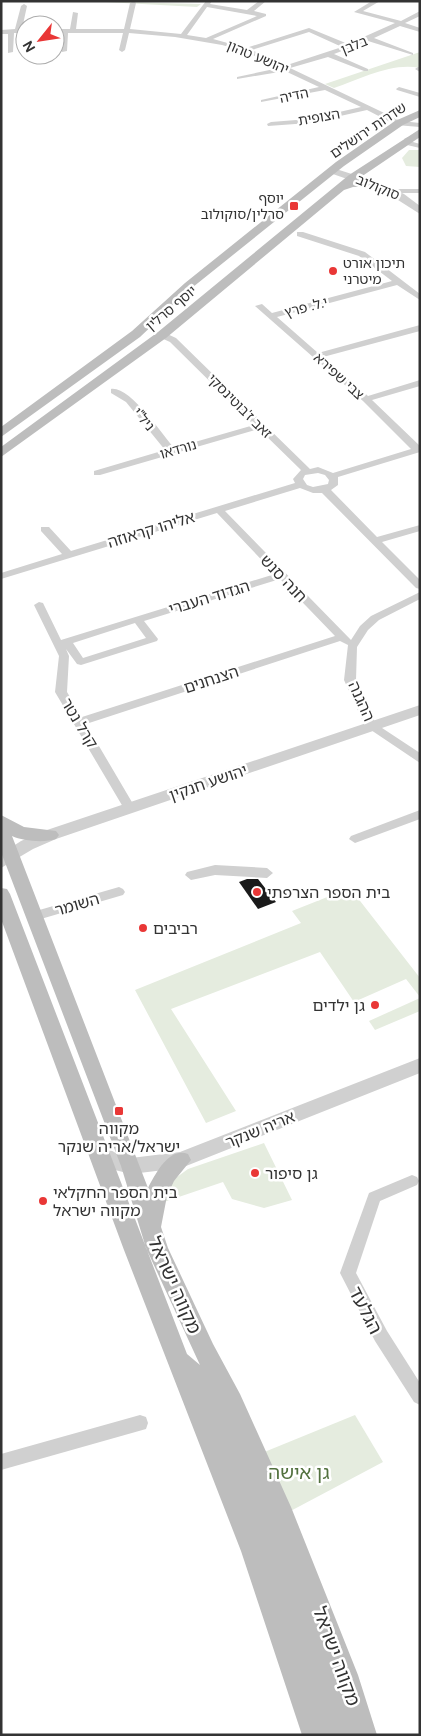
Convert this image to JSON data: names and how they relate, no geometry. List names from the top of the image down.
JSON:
{
  "streets": {
    "main road": ["שדרות ירושלים", "יוסף סרלין", "מקווה ישראל"],
    "street": [
      "בלבן",
      "יהושע טהון",
      "הדיה",
      "הצופית",
      "סוקולוב",
      "י.ל. פרץ",
      "צבי שפירא",
      "זאב ז'בוטינסקי",
      "ניל\"י",
      "נורדאו",
      "אליהו קראוזה",
      "חנה סנש",
      "הגדוד העברי",
      "הצנחנים",
      "ההגנה",
      "קרל נטר",
      "יהושע חנקין",
      "השומר",
      "אריה שנקר",
      "הגלעד"
    ]
  },
  "crossings": [
    ["בלבן", "יהושע טהון"],
    ["יהושע טהון", "הדיה"],
    ["יהושע טהון", "הצופית"],
    ["יהושע טהון", "שדרות ירושלים"],
    ["שדרות ירושלים", "סוקולוב"],
    ["שדרות ירושלים", "יוסף סרלין"],
    ["סוקולוב", "יוסף סרלין"],
    ["י.ל. פרץ", "צבי שפירא"],
    ["יוסף סרלין", "זאב ז'בוטינסקי"],
    ["זאב ז'בוטינסקי", "נורדאו"],
    ["ניל\"י", "נורדאו"],
    ["אליהו קראוזה", "חנה סנש"],
    ["חנה סנש", "הגדוד העברי"],
    ["חנה סנש", "הצנחנים"],
    ["חנה סנש", "ההגנה"],
    ["הצנחנים", "קרל נטר"],
    ["ההגנה", "יהושע חנקין"],
    ["קרל נטר", "יהושע חנקין"],
    ["יהושע חנקין", "מקווה ישראל"],
    ["השומר", "מקווה ישראל"],
    ["אריה שנקר", "מקווה ישראל"]
  ],
  "parks": ["גן אישה"],
  "places": {
    "transit": ["יוסף סרלין/סוקולוב", "מקווה ישראל/אריה שנקר"],
    "other": [
      "תיכון אורט מיטרני",
      "בית הספר הצרפתי",
      "רביבים",
      "גן ילדים",
      "גן סיפור",
      "בית הספר החקלאי מקווה ישראל"
    ]
  },
  "north": "bottom left"
}
